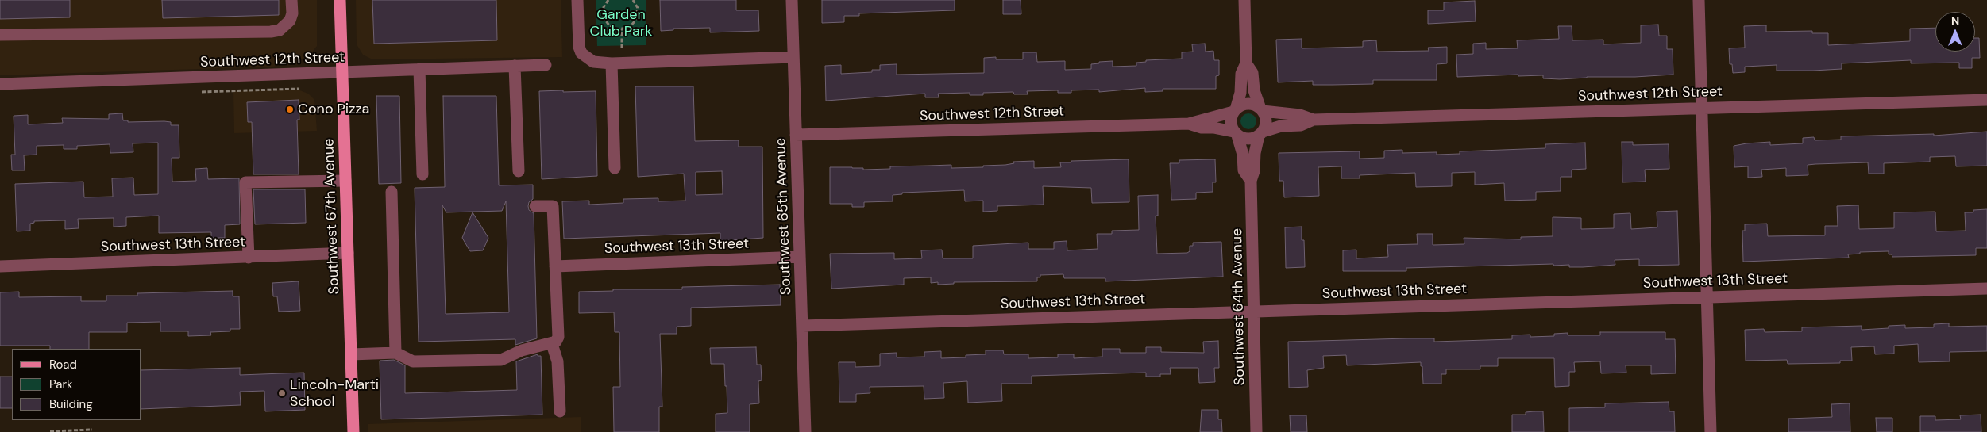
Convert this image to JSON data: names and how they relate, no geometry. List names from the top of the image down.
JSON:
{
  "streets": {
    "main road": ["Southwest 67th Avenue"],
    "street": [
      "Southwest 12th Street",
      "Southwest 65th Avenue",
      "Southwest 13th Street",
      "Southwest 64th Avenue"
    ]
  },
  "crossings": [
    ["Southwest 12th Street", "Southwest 67th Avenue"],
    ["Southwest 12th Street", "Southwest 65th Avenue"],
    ["Southwest 12th Street", "Southwest 64th Avenue"],
    ["Southwest 67th Avenue", "Southwest 13th Street"],
    ["Southwest 65th Avenue", "Southwest 13th Street"],
    ["Southwest 13th Street", "Southwest 64th Avenue"]
  ],
  "parks": ["Garden Club Park"],
  "places": ["Cono Pizza", "Lincoln-Marti School"],
  "legend": ["Road", "Park", "Building"],
  "north": "top"
}
